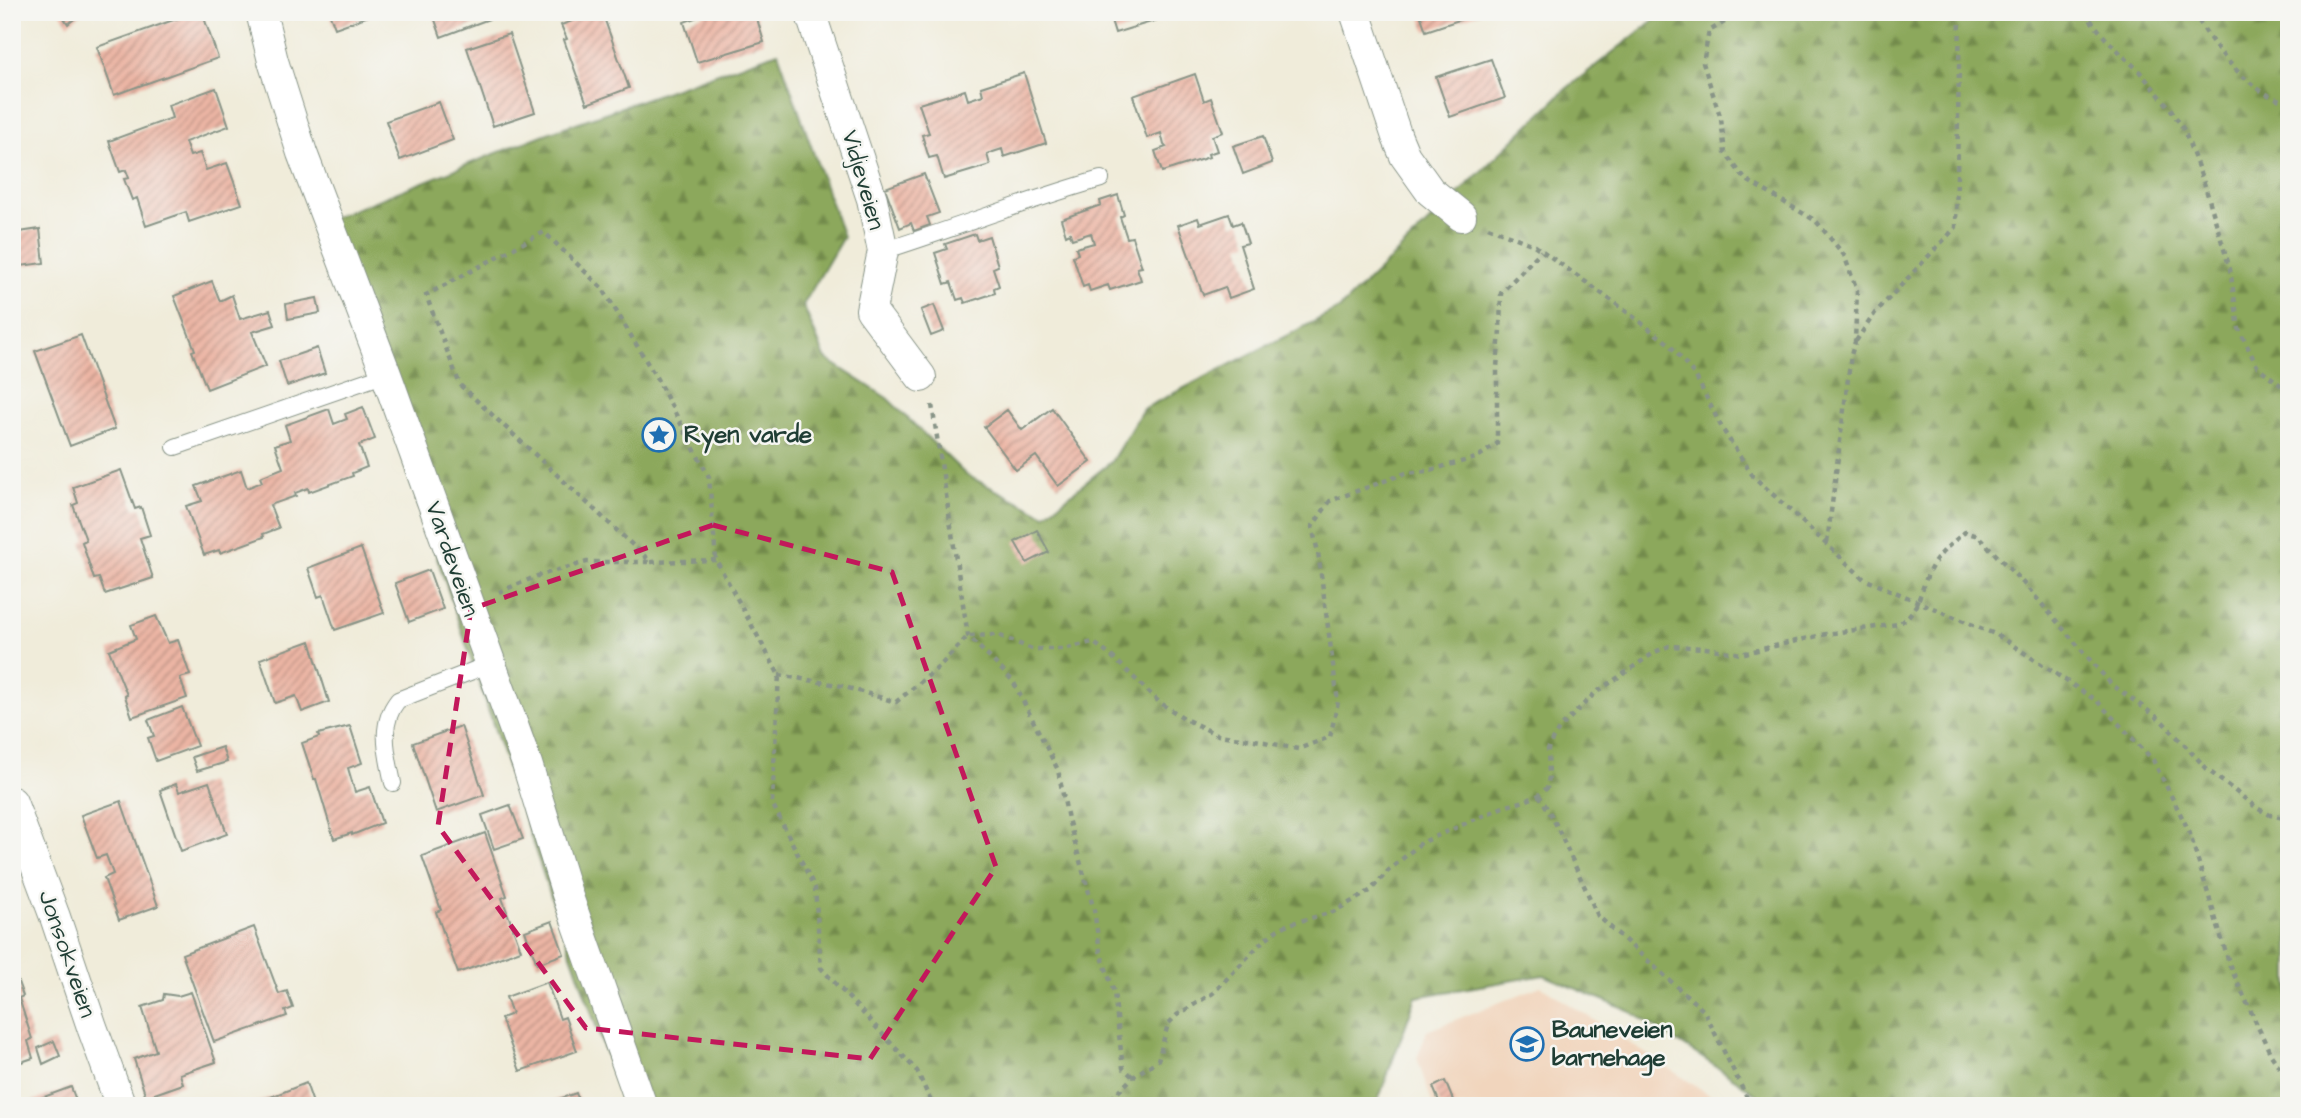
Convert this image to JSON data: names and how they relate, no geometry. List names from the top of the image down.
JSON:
{
  "streets": {
    "street": ["Vidjeveien", "Vardeveien", "Jonsokveien"]
  },
  "places": {
    "place": ["Ryen varde"],
    "school or university": ["Bauneveien barnehage"]
  }
}
